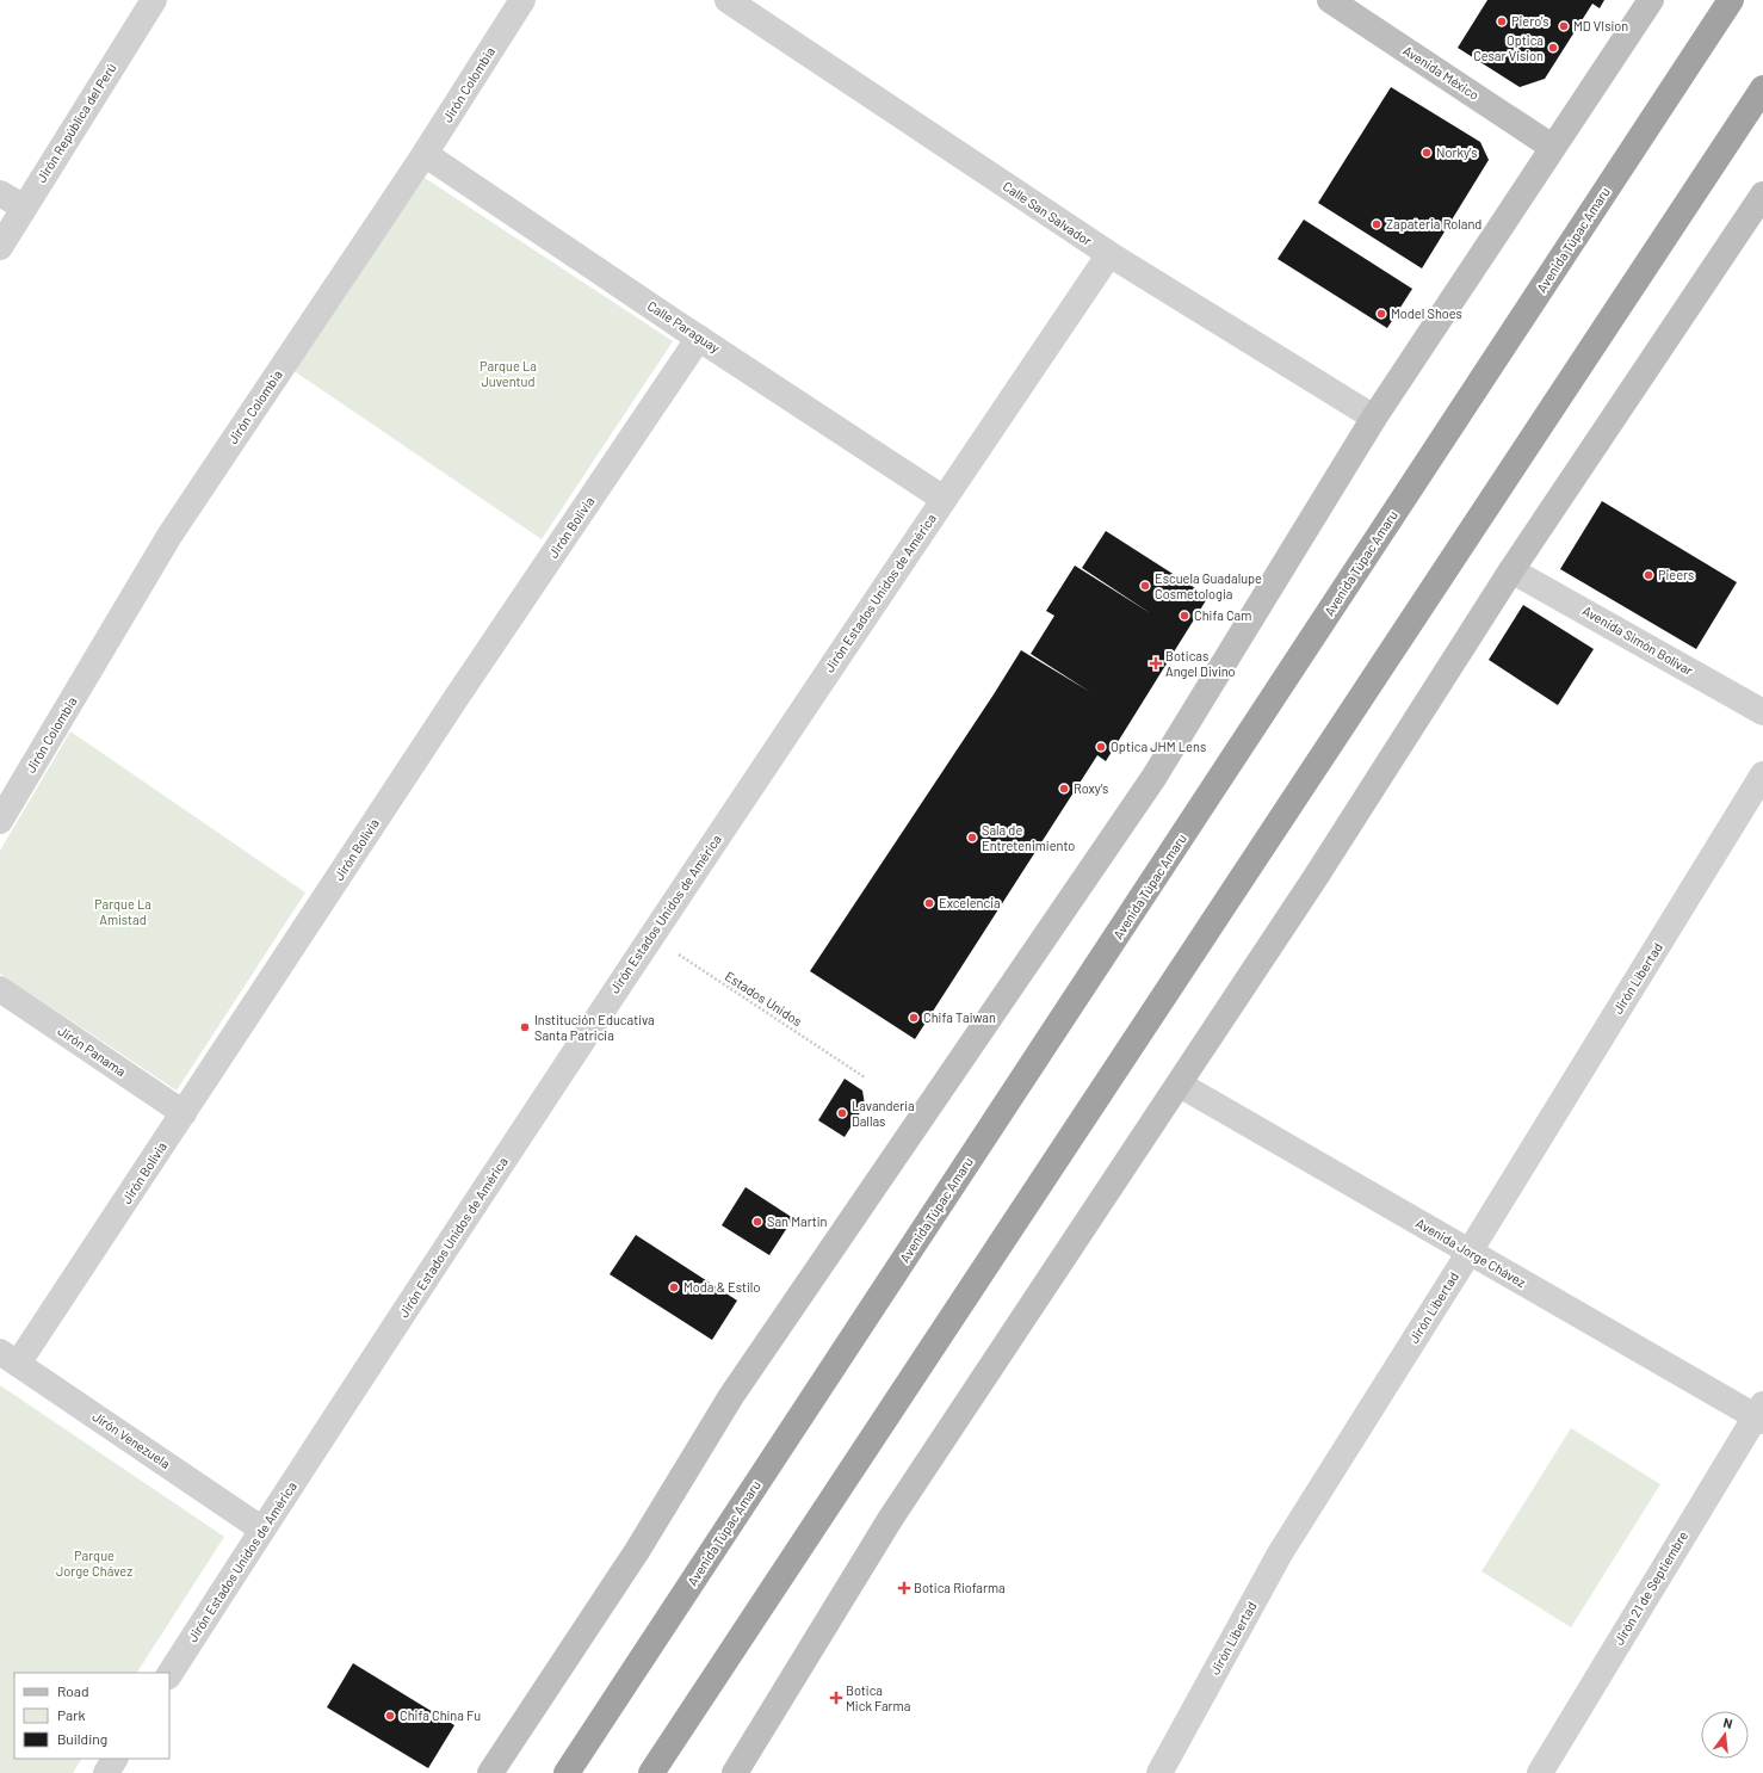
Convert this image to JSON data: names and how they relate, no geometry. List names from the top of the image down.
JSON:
{
  "streets": {
    "highway": ["Avenida Túpac Amaru"],
    "main road": ["Avenida México"],
    "street": [
      "Jirón Colombia",
      "Jirón República del Perú",
      "Calle San Salvador",
      "Calle Paraguay",
      "Jirón Bolivia",
      "Jirón Estados Unidos de América",
      "Avenida Simón Bolívar",
      "Jirón Libertad",
      "Jirón Panama",
      "Avenida Jorge Chávez",
      "Jirón Venezuela",
      "Jirón 21 de Septiembre"
    ],
    "path": ["Estados Unidos"]
  },
  "crossings": [
    ["Jirón Colombia", "Calle Paraguay"],
    ["Calle San Salvador", "Jirón Estados Unidos de América"],
    ["Calle Paraguay", "Jirón Bolivia"],
    ["Calle Paraguay", "Jirón Estados Unidos de América"],
    ["Jirón Bolivia", "Jirón Panama"],
    ["Jirón Bolivia", "Jirón Venezuela"],
    ["Jirón Estados Unidos de América", "Estados Unidos"],
    ["Jirón Estados Unidos de América", "Jirón Venezuela"],
    ["Jirón Libertad", "Avenida Jorge Chávez"],
    ["Avenida Jorge Chávez", "Jirón 21 de Septiembre"]
  ],
  "parks": ["Parque La Juventud", "Parque La Amistad", "Parque Jorge Chávez"],
  "places": {
    "other": [
      "Piero's",
      "MD VIsion",
      "Optica Cesar Vision",
      "Norky's",
      "Zapateria Roland",
      "Model Shoes",
      "Pieers",
      "Escuela Guadalupe Cosmetologia",
      "Chifa Cam",
      "Optica JHM Lens",
      "Roxy's",
      "Sala de Entretenimiento",
      "Excelencia",
      "Chifa Taiwan",
      "Institución Educativa Santa Patricia",
      "Lavanderia Dallas",
      "San Martin",
      "Moda & Estilo",
      "Chifa China Fu"
    ],
    "health": ["Boticas Angel Divino", "Botica Riofarma", "Botica Mick Farma"]
  },
  "legend": ["Road", "Park", "Building"],
  "north": "top"
}
